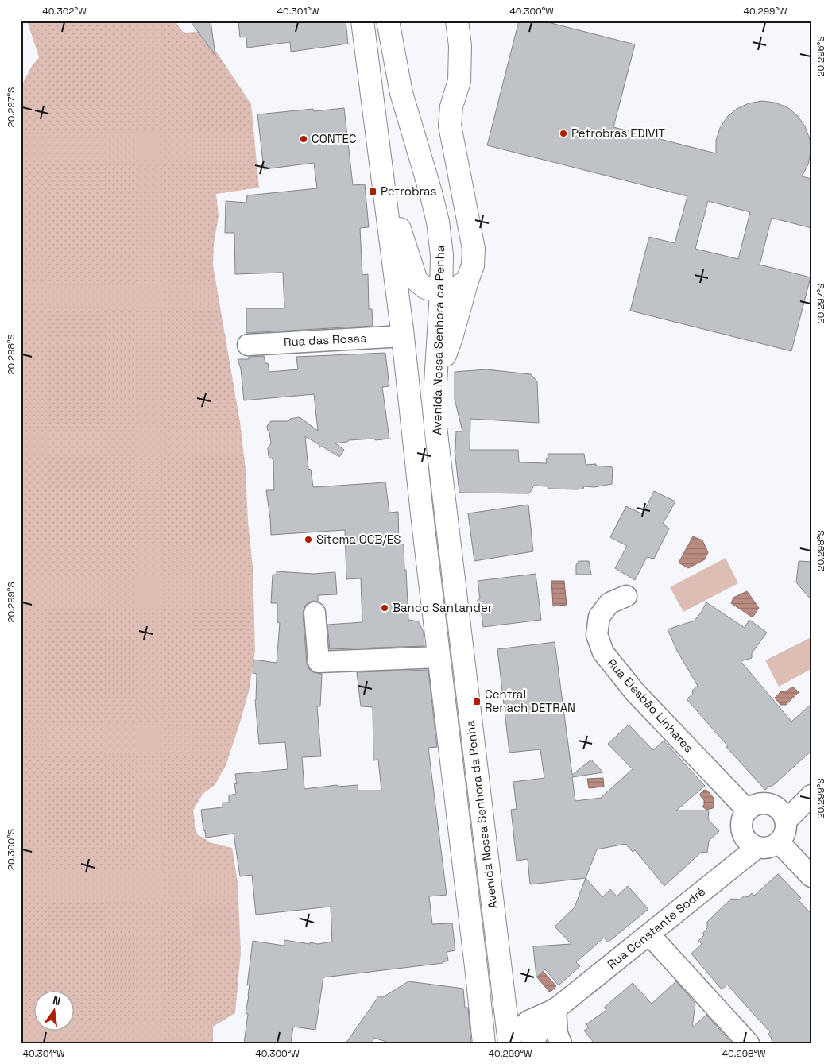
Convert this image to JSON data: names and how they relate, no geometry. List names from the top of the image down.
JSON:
{
  "streets": {
    "main road": ["Avenida Nossa Senhora da Penha"],
    "street": ["Rua das Rosas", "Rua Elesbão Linhares", "Rua Constante Sodré"]
  },
  "crossings": [
    ["Rua das Rosas", "Avenida Nossa Senhora da Penha"],
    ["Avenida Nossa Senhora da Penha", "Rua Constante Sodré"],
    ["Rua Elesbão Linhares", "Rua Constante Sodré"]
  ],
  "places": {
    "other": [
      "Petrobras EDIVIT",
      "CONTEC",
      "Sitema OCB/ES",
      "Banco Santander"
    ],
    "transit": ["Petrobras", "Central Renach DETRAN"]
  },
  "north": "top",
  "coordinates": [
    "40.302°W",
    "40.301°W",
    "40.300°W",
    "40.299°W",
    "20.296°S",
    "20.297°S",
    "20.298°S",
    "20.299°S",
    "20.300°S",
    "40.298°W"
  ]
}
